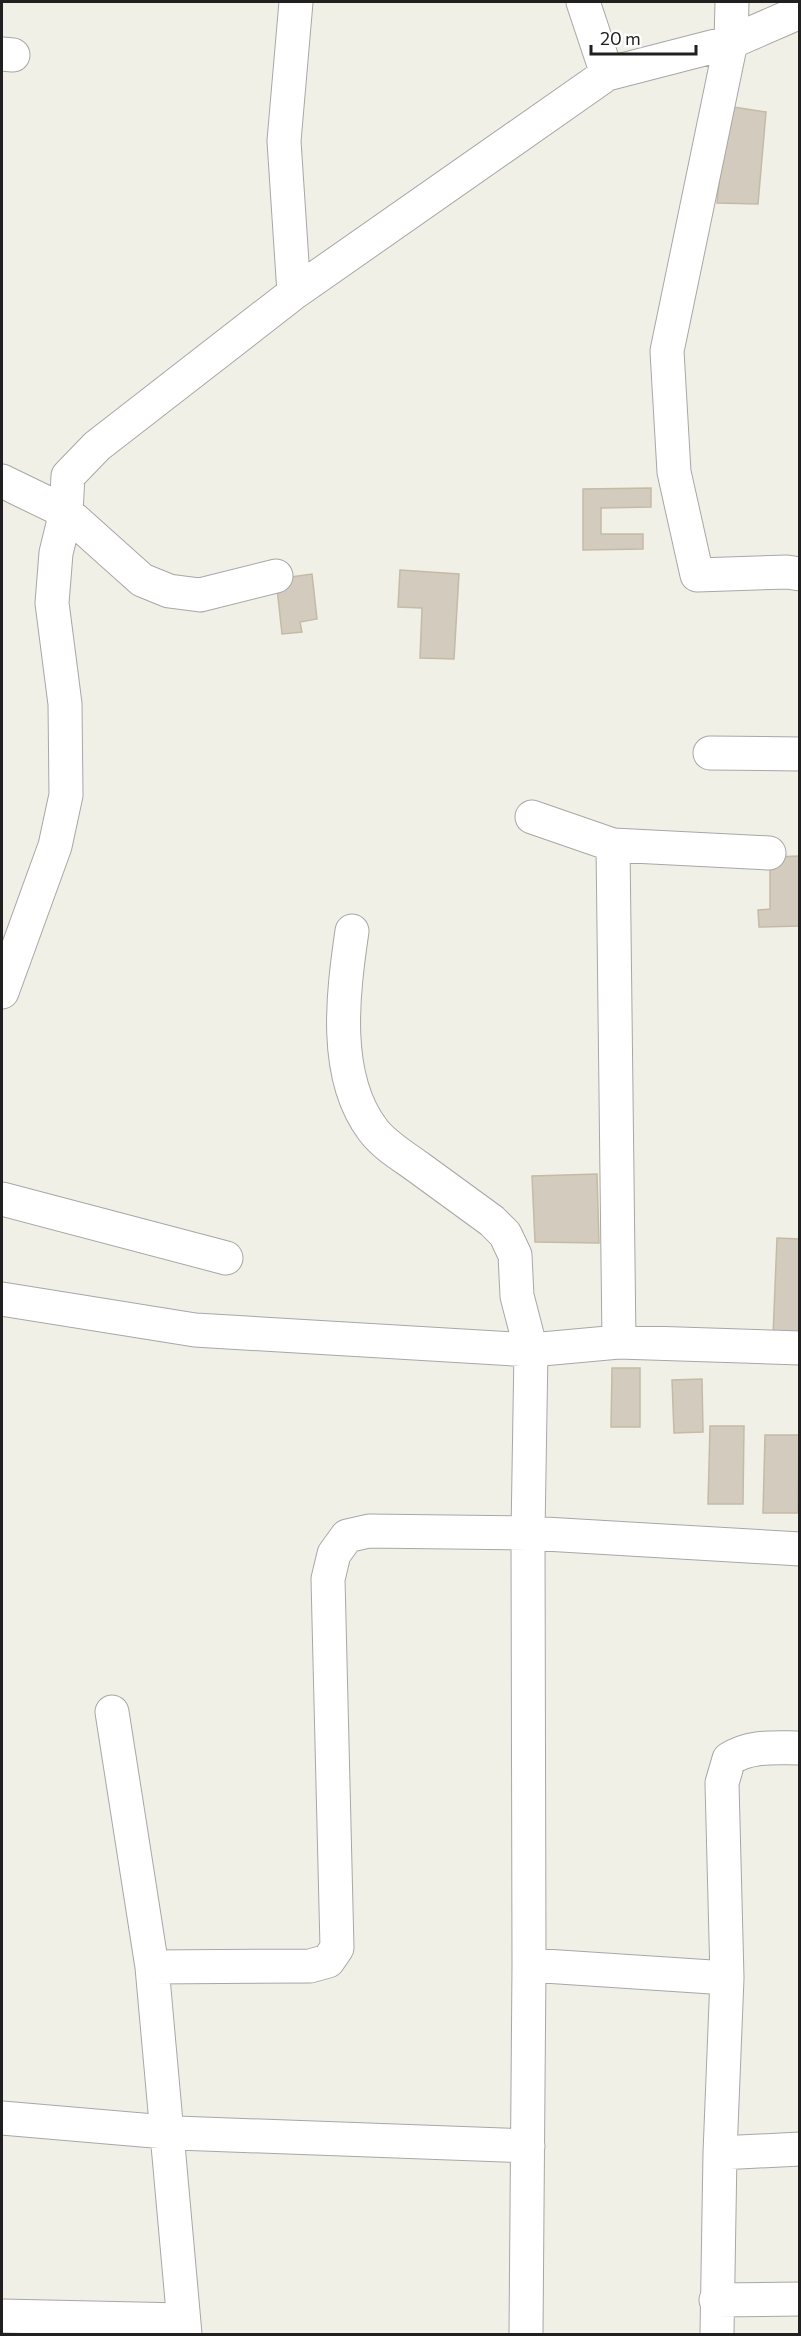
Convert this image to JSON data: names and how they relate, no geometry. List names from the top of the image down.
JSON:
{
  "scale_bar": "20 m"
}
